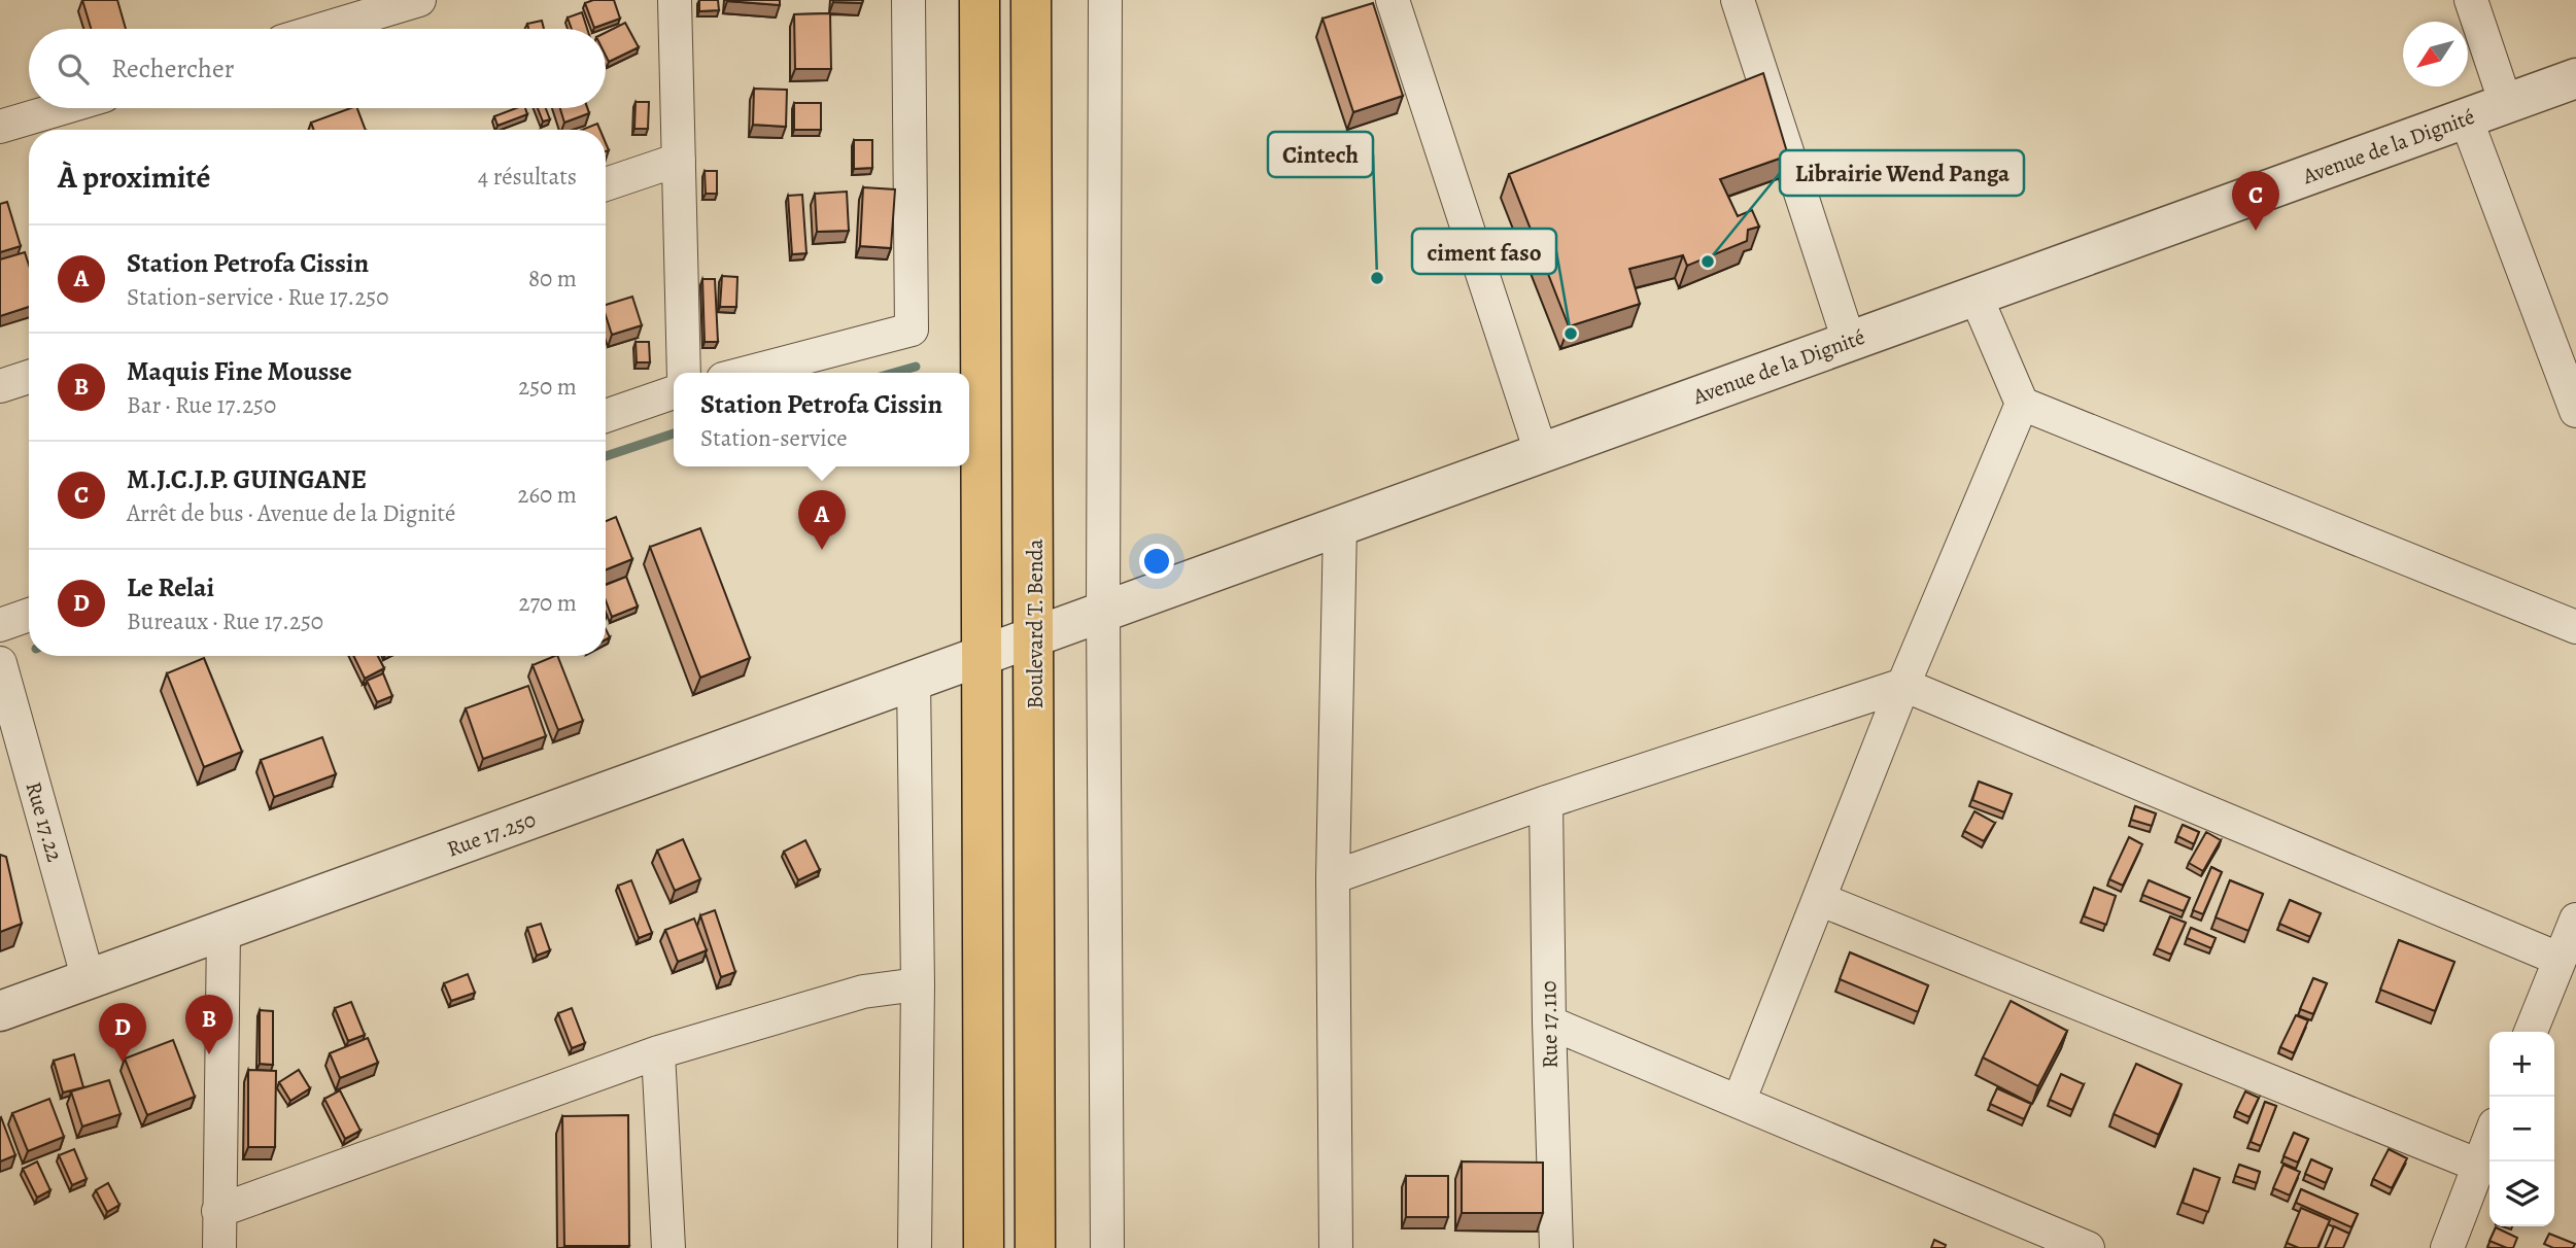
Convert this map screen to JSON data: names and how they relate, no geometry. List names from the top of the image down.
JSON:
{
  "streets": {
    "highway": ["Boulevard T. Benda"],
    "street": [
      "Avenue de la Dignité",
      "Rue 17.22",
      "Rue 17.250",
      "Rue 17.110"
    ]
  },
  "crossings": [
    ["Avenue de la Dignité", "Boulevard T. Benda"],
    ["Avenue de la Dignité", "Rue 17.250"],
    ["Rue 17.22", "Rue 17.250"]
  ],
  "places": ["Librairie Wend Panga", "Cintech", "ciment faso"],
  "north": "bottom left",
  "page": {
    "search": "Rechercher",
    "heading": ["À proximité", "4 résultats"],
    "pins": [
      "C",
      "A",
      "B",
      "D"
    ],
    "list": [
      {
        "mark": "A",
        "name": "Station Petrofa Cissin",
        "note": "Station-service · Rue 17.250",
        "value": "80 m"
      },
      {
        "mark": "B",
        "name": "Maquis Fine Mousse",
        "note": "Bar · Rue 17.250",
        "value": "250 m"
      },
      {
        "mark": "C",
        "name": "M.J.C.J.P. GUINGANE",
        "note": "Arrêt de bus · Avenue de la Dignité",
        "value": "260 m"
      },
      {
        "mark": "D",
        "name": "Le Relai",
        "note": "Bureaux · Rue 17.250",
        "value": "270 m"
      }
    ],
    "popup": ["Station Petrofa Cissin", "Station-service"],
    "map_buttons": ["+", "−"]
  }
}
